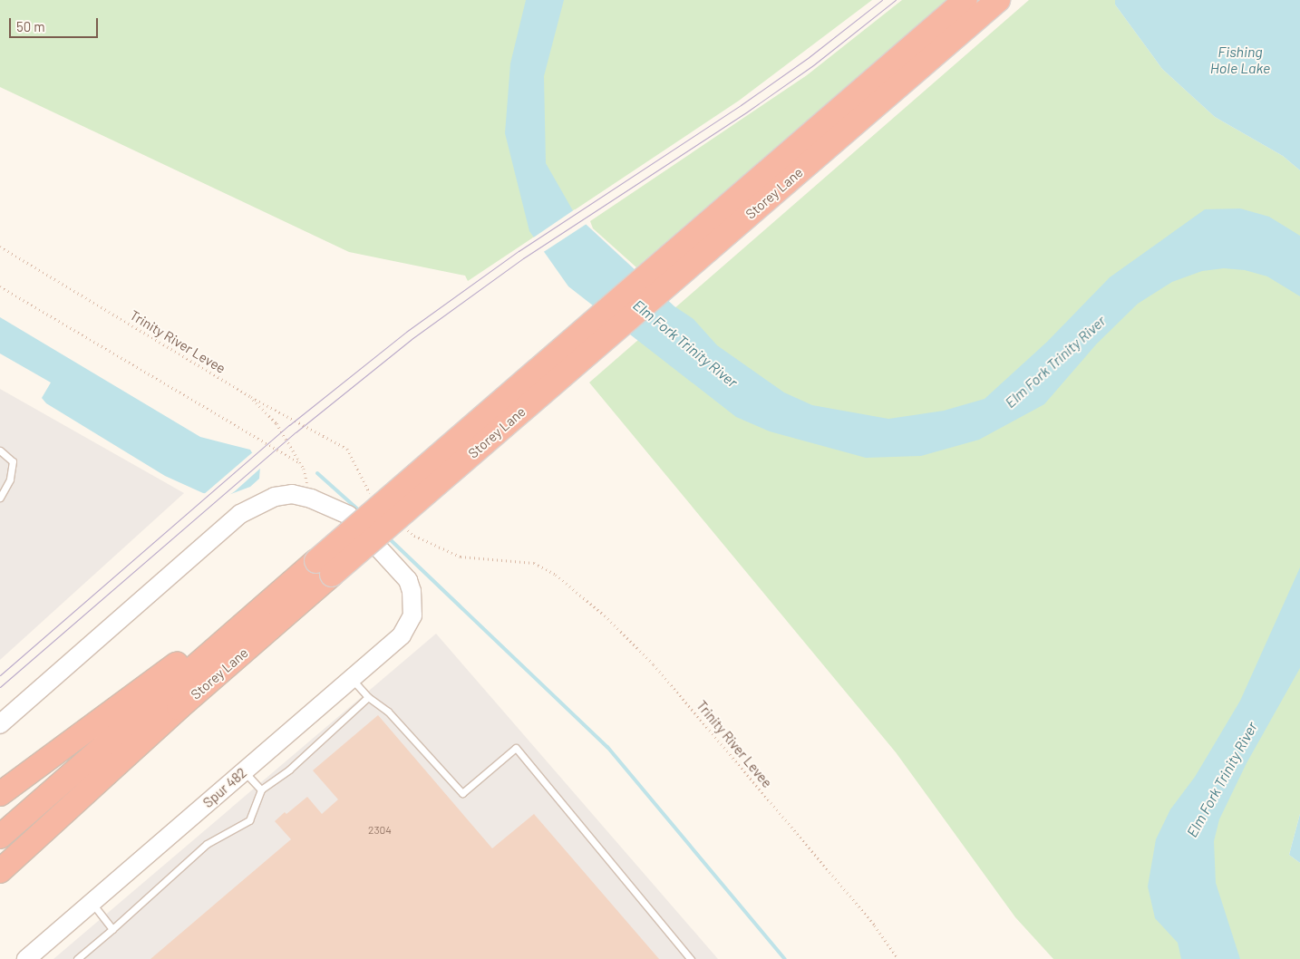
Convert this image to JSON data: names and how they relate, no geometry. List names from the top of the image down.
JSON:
{
  "streets": {
    "highway": ["Storey Lane"],
    "main road": ["Spur 482"],
    "path": ["Trinity River Levee"]
  },
  "water": ["Fishing Hole Lake", "Elm Fork Trinity River"],
  "house_numbers": ["2304"],
  "scale_bar": "50 m"
}
